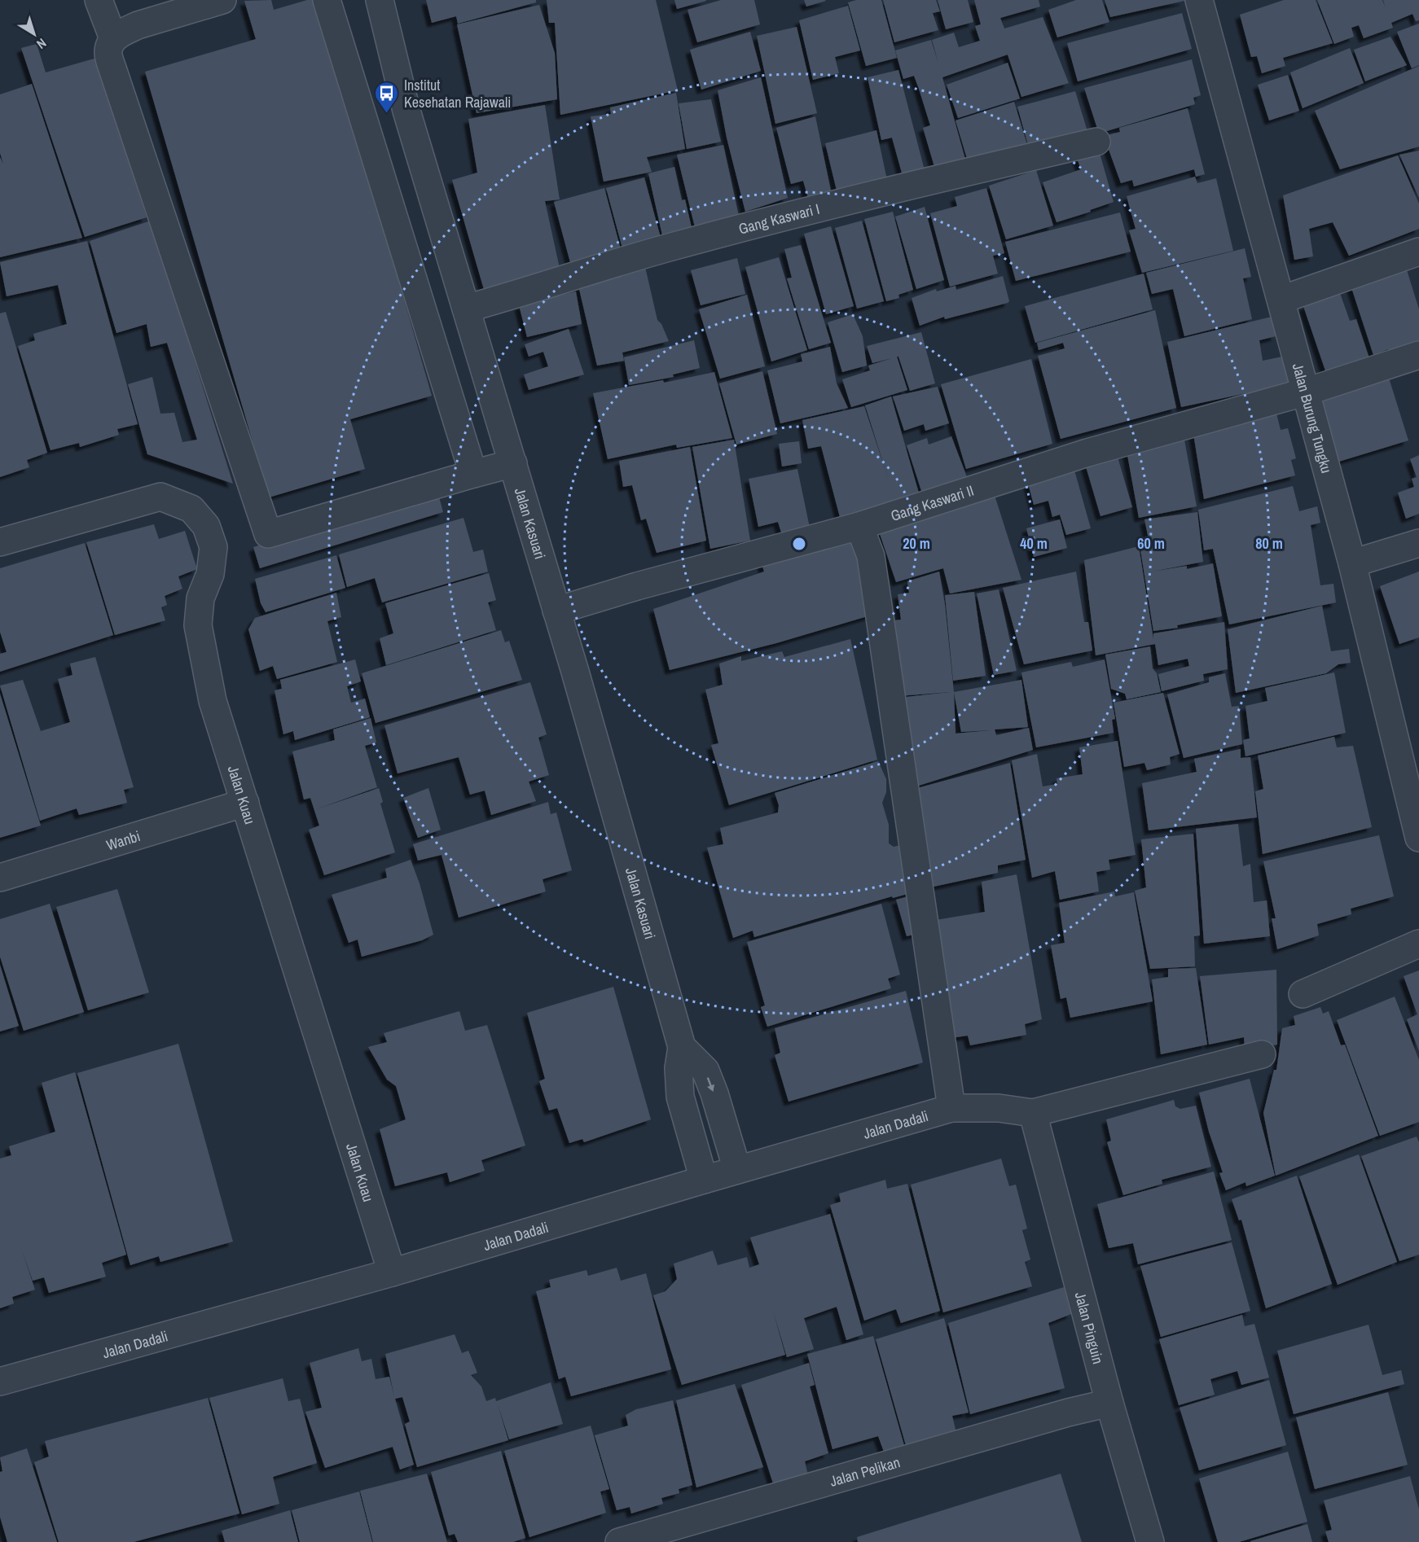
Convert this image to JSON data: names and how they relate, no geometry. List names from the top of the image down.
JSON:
{
  "streets": {
    "street": [
      "Gang Kaswari I",
      "Jalan Burung Tungku",
      "Gang Kaswari II",
      "Jalan Kasuari",
      "Jalan Kuau",
      "Wanbi",
      "Jalan Dadali",
      "Jalan Pinguin",
      "Jalan Pelikan"
    ]
  },
  "crossings": [
    ["Gang Kaswari I", "Jalan Kasuari"],
    ["Jalan Burung Tungku", "Gang Kaswari II"],
    ["Gang Kaswari II", "Jalan Kasuari"],
    ["Jalan Kasuari", "Jalan Dadali"],
    ["Jalan Kuau", "Wanbi"],
    ["Jalan Kuau", "Jalan Dadali"],
    ["Jalan Dadali", "Jalan Pinguin"],
    ["Jalan Pinguin", "Jalan Pelikan"]
  ],
  "places": {
    "bus stop": ["Institut Kesehatan Rajawali"]
  },
  "north": "bottom right",
  "rings": [
    "20 m",
    "40 m",
    "60 m",
    "80 m"
  ]
}
